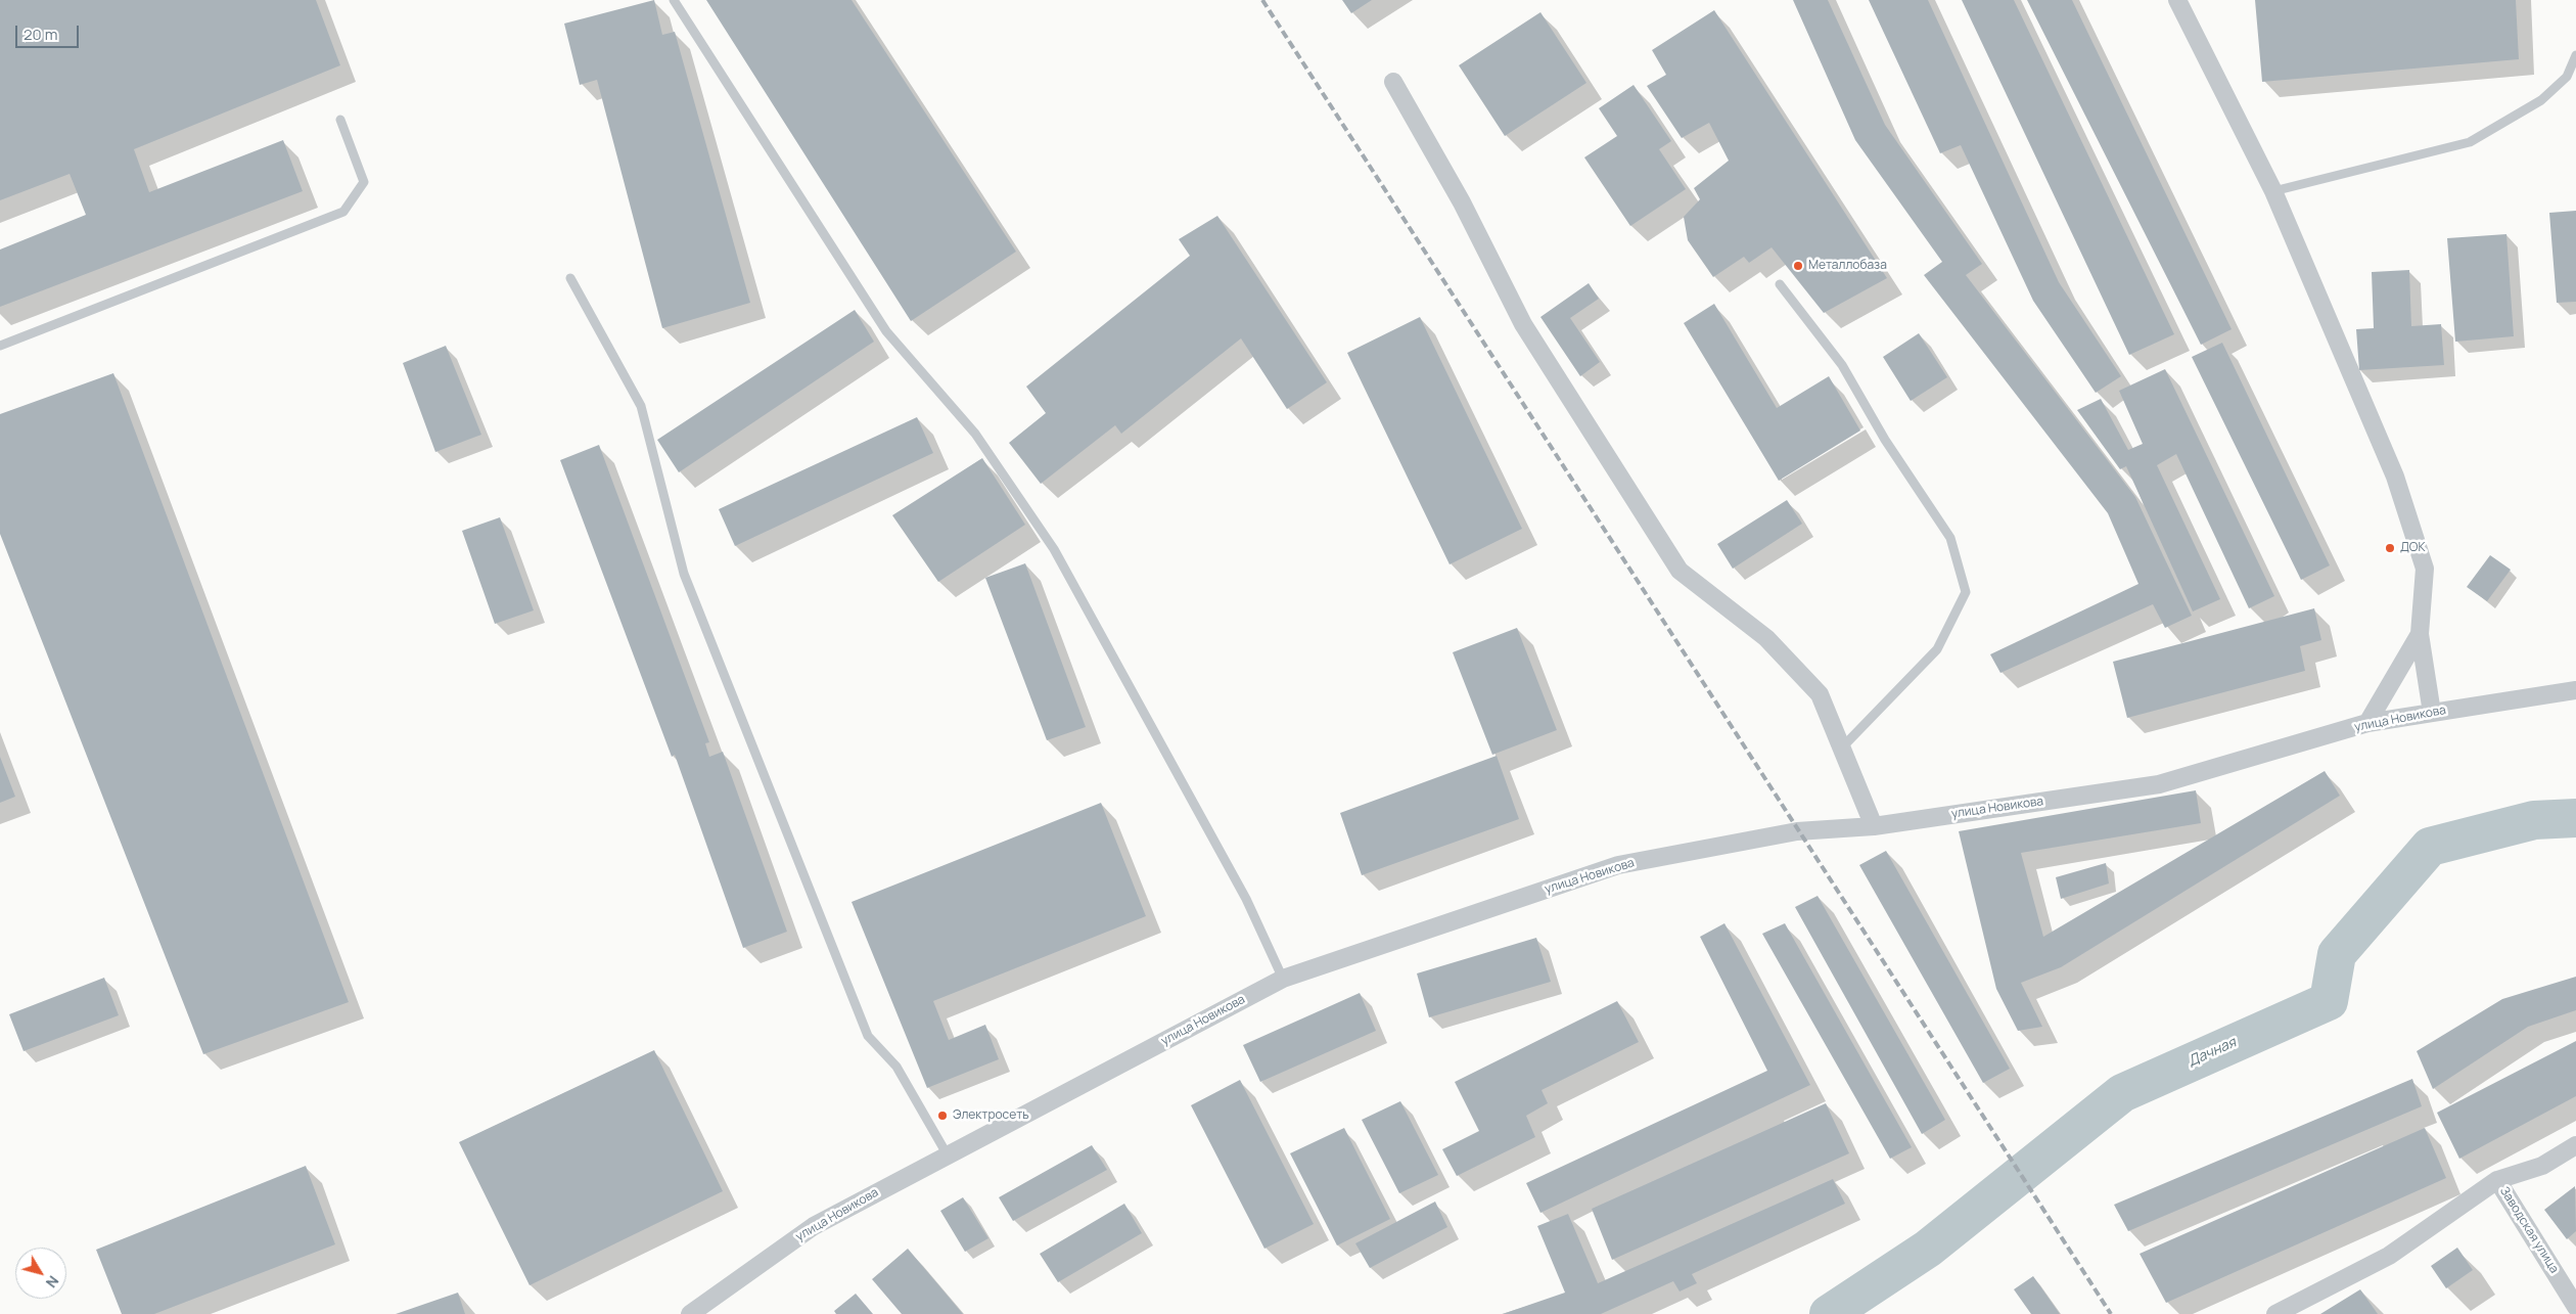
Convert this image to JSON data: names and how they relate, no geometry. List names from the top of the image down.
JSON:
{
  "streets": {
    "street": ["улица Новикова", "Заводская улица"]
  },
  "water": ["Дачная"],
  "places": ["Металлобаза", "ДОК", "Электросеть"],
  "scale_bar": "20 m",
  "north": "bottom right"
}
